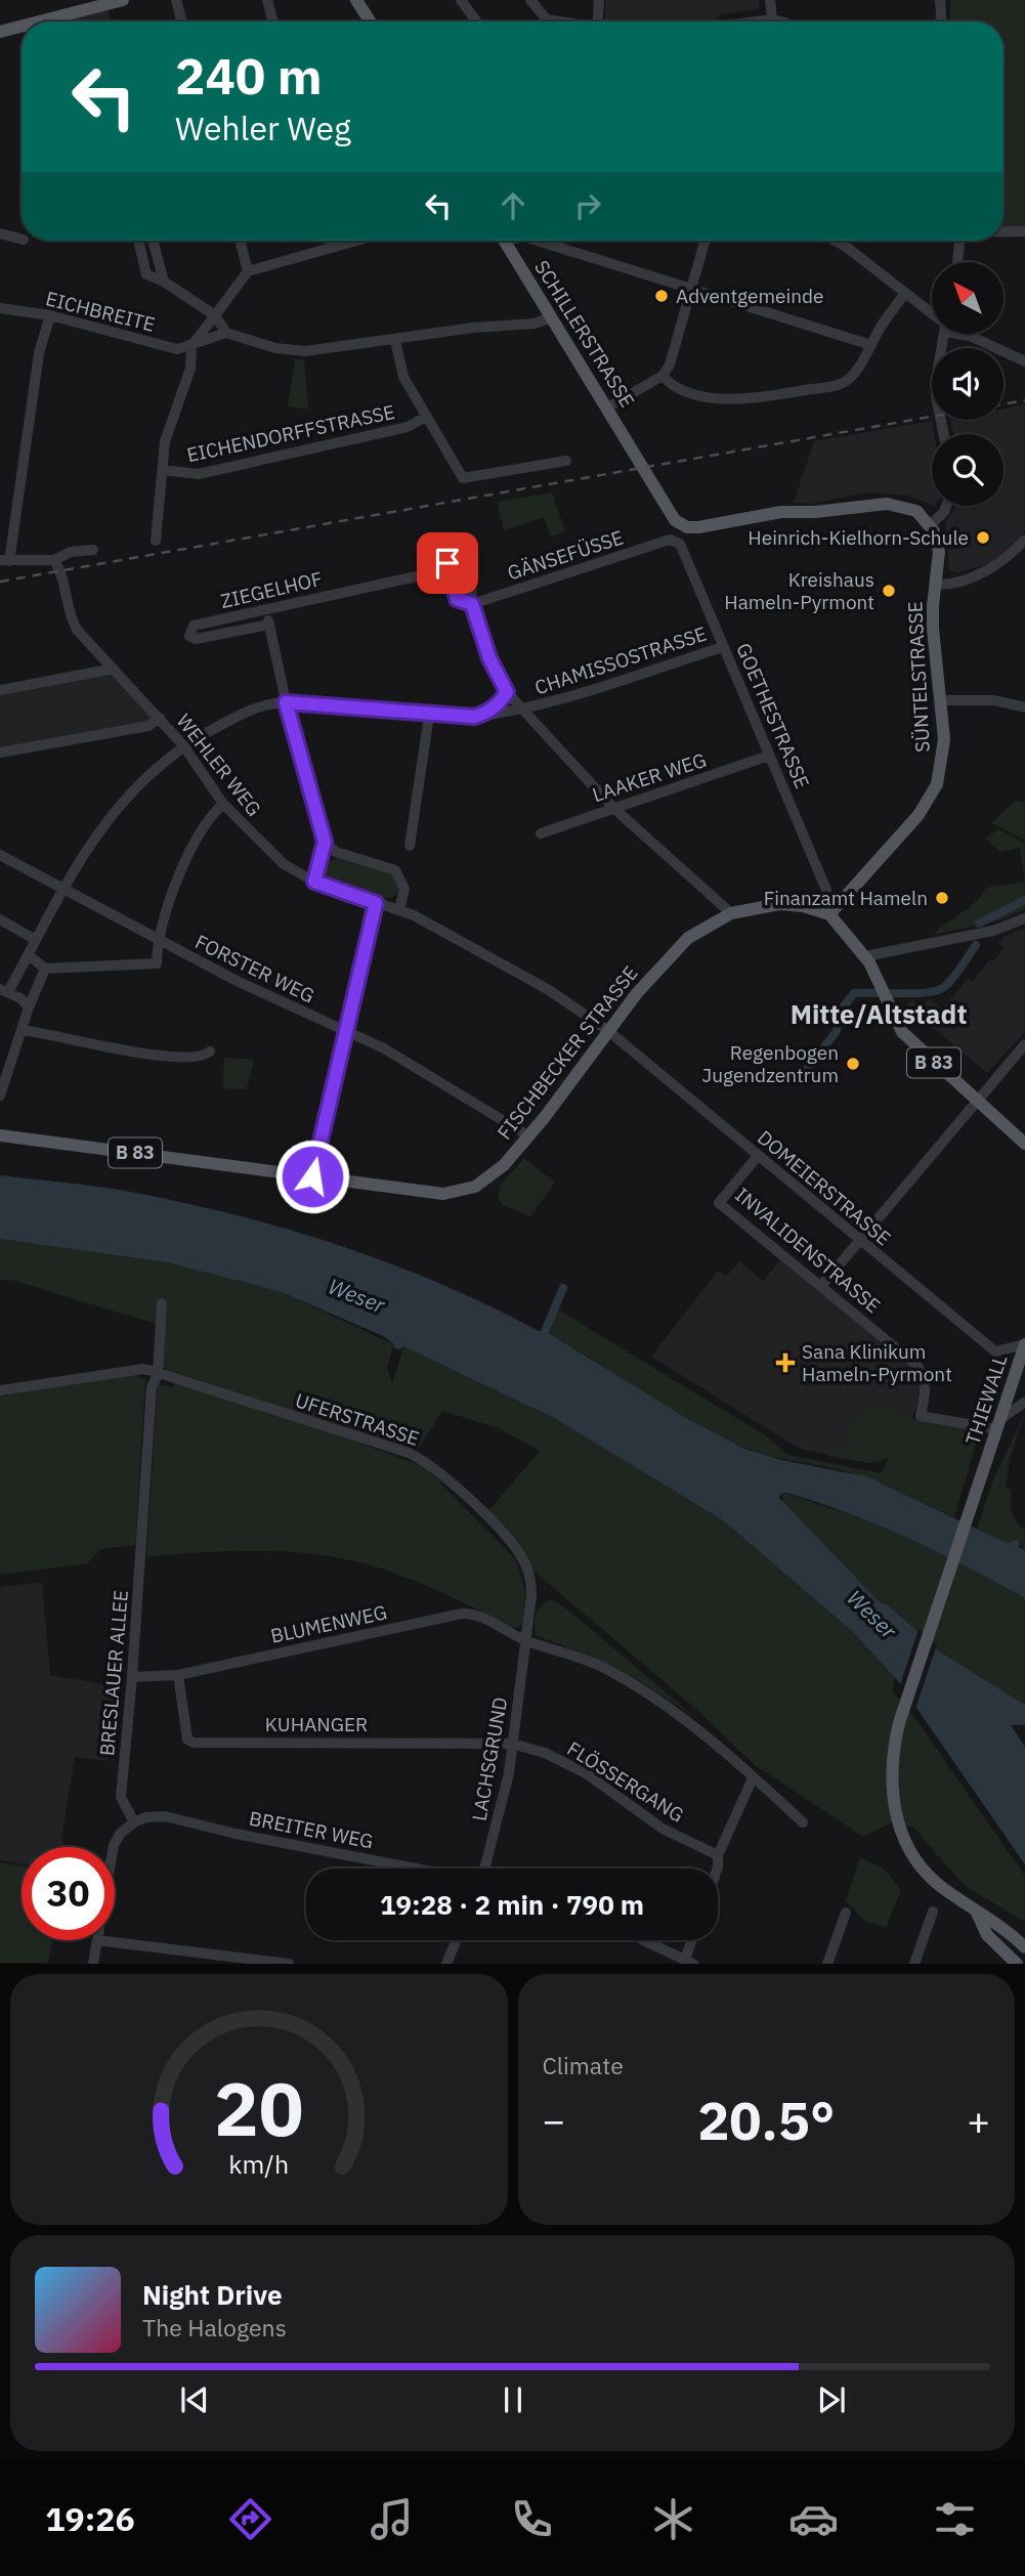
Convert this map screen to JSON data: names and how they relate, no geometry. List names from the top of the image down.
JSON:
{
  "streets": {
    "main road": [
      "SCHILLERSTRASSE",
      "SÜNTELSTRASSE",
      "FISCHBECKER STRASSE",
      "B 83",
      "THIEWALL"
    ],
    "street": [
      "EICHBREITE",
      "EICHENDORFFSTRASSE",
      "GÄNSEFÜSSE",
      "ZIEGELHOF",
      "CHAMISSOSTRASSE",
      "GOETHESTRASSE",
      "WEHLER WEG",
      "LAAKER WEG",
      "FORSTER WEG",
      "DOMEIERSTRASSE",
      "INVALIDENSTRASSE",
      "UFERSTRASSE",
      "BLUMENWEG",
      "BRESLAUER ALLEE",
      "KUHANGER",
      "LACHSGRUND",
      "FLÖSSERGANG",
      "BREITER WEG"
    ]
  },
  "crossings": [
    ["SCHILLERSTRASSE", "SÜNTELSTRASSE"],
    ["GÄNSEFÜSSE", "ZIEGELHOF"],
    ["GÄNSEFÜSSE", "GOETHESTRASSE"],
    ["CHAMISSOSTRASSE", "GOETHESTRASSE"],
    ["CHAMISSOSTRASSE", "WEHLER WEG"],
    ["CHAMISSOSTRASSE", "FORSTER WEG"],
    ["SÜNTELSTRASSE", "GOETHESTRASSE"],
    ["SÜNTELSTRASSE", "B 83"],
    ["GOETHESTRASSE", "LAAKER WEG"],
    ["GOETHESTRASSE", "B 83"],
    ["WEHLER WEG", "FISCHBECKER STRASSE"],
    ["WEHLER WEG", "DOMEIERSTRASSE"],
    ["FORSTER WEG", "FISCHBECKER STRASSE"],
    ["FISCHBECKER STRASSE", "B 83"],
    ["FISCHBECKER STRASSE", "DOMEIERSTRASSE"],
    ["DOMEIERSTRASSE", "INVALIDENSTRASSE"],
    ["DOMEIERSTRASSE", "THIEWALL"],
    ["INVALIDENSTRASSE", "THIEWALL"],
    ["UFERSTRASSE", "BLUMENWEG"],
    ["UFERSTRASSE", "BRESLAUER ALLEE"],
    ["UFERSTRASSE", "LACHSGRUND"],
    ["BLUMENWEG", "BRESLAUER ALLEE"],
    ["BLUMENWEG", "KUHANGER"],
    ["BLUMENWEG", "LACHSGRUND"],
    ["BRESLAUER ALLEE", "BREITER WEG"],
    ["KUHANGER", "LACHSGRUND"],
    ["KUHANGER", "FLÖSSERGANG"],
    ["LACHSGRUND", "FLÖSSERGANG"]
  ],
  "districts": ["Mitte/Altstadt"],
  "water": ["Weser"],
  "places": {
    "other": [
      "Adventgemeinde",
      "Heinrich-Kielhorn-Schule",
      "Kreishaus Hameln-Pyrmont",
      "Finanzamt Hameln",
      "Regenbogen Jugendzentrum"
    ],
    "health": ["Sana Klinikum Hameln-Pyrmont"]
  },
  "north": "top left",
  "page": {
    "turn": ["240 m", "Wehler Weg"],
    "limit": "30",
    "trip": "19:28 · 2 min · 790 m",
    "tile": "Climate",
    "heat": ["−", "20.5°", "+"],
    "song": ["Night Drive", "The Halogens"],
    "tabs": "19:26",
    "gauge": ["20", "km/h"]
  }
}
